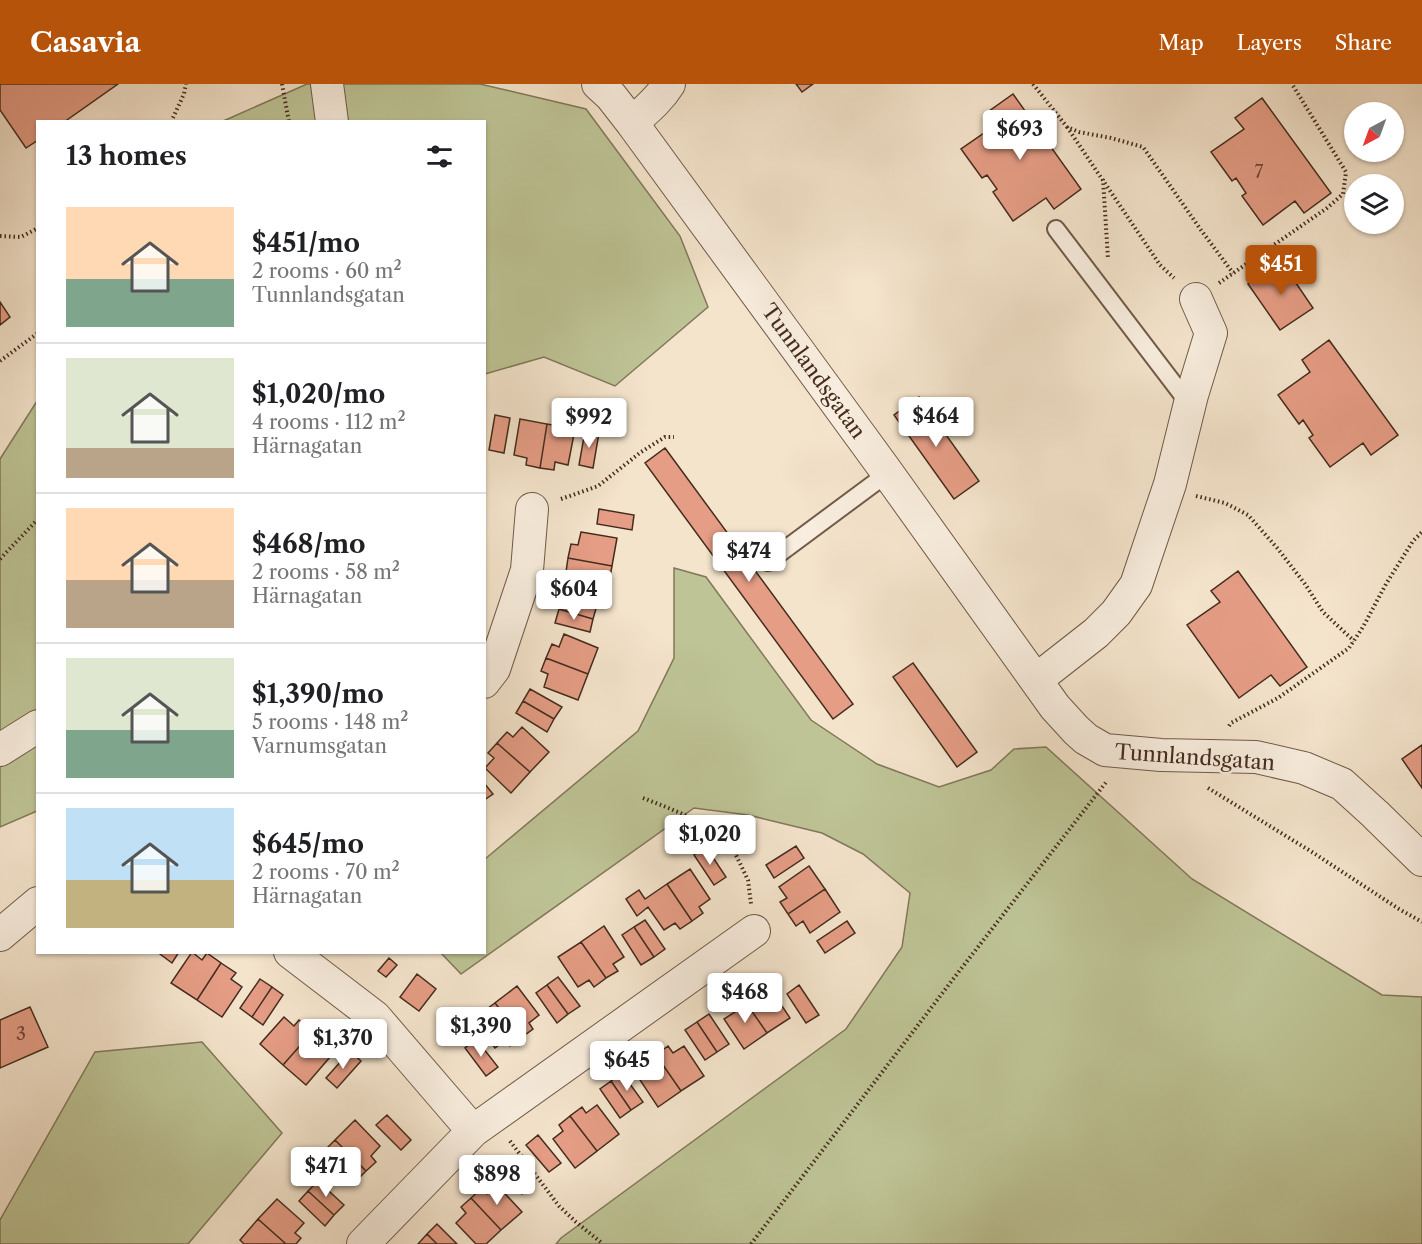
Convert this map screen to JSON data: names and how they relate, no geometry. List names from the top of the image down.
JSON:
{
  "streets": {
    "street": ["Tunnlandsgatan"]
  },
  "house_numbers": ["7", "3"],
  "north": "bottom left",
  "page": {
    "header": "Casavia",
    "nav": ["Map", "Layers", "Share"],
    "price": [
      "$693",
      "$451",
      "$464",
      "$992",
      "$474",
      "$604",
      "$1,020",
      "$468",
      "$1,390",
      "$1,370",
      "$645",
      "$471",
      "$898"
    ],
    "heading": "13 homes",
    "list": [
      {
        "name": "$451/mo",
        "note": "2 rooms · 60 m² · Tunnlandsgatan"
      },
      {
        "name": "$1,020/mo",
        "note": "4 rooms · 112 m² · Härnagatan"
      },
      {
        "name": "$468/mo",
        "note": "2 rooms · 58 m² · Härnagatan"
      },
      {
        "name": "$1,390/mo",
        "note": "5 rooms · 148 m² · Varnumsgatan"
      },
      {
        "name": "$645/mo",
        "note": "2 rooms · 70 m² · Härnagatan"
      }
    ]
  }
}
